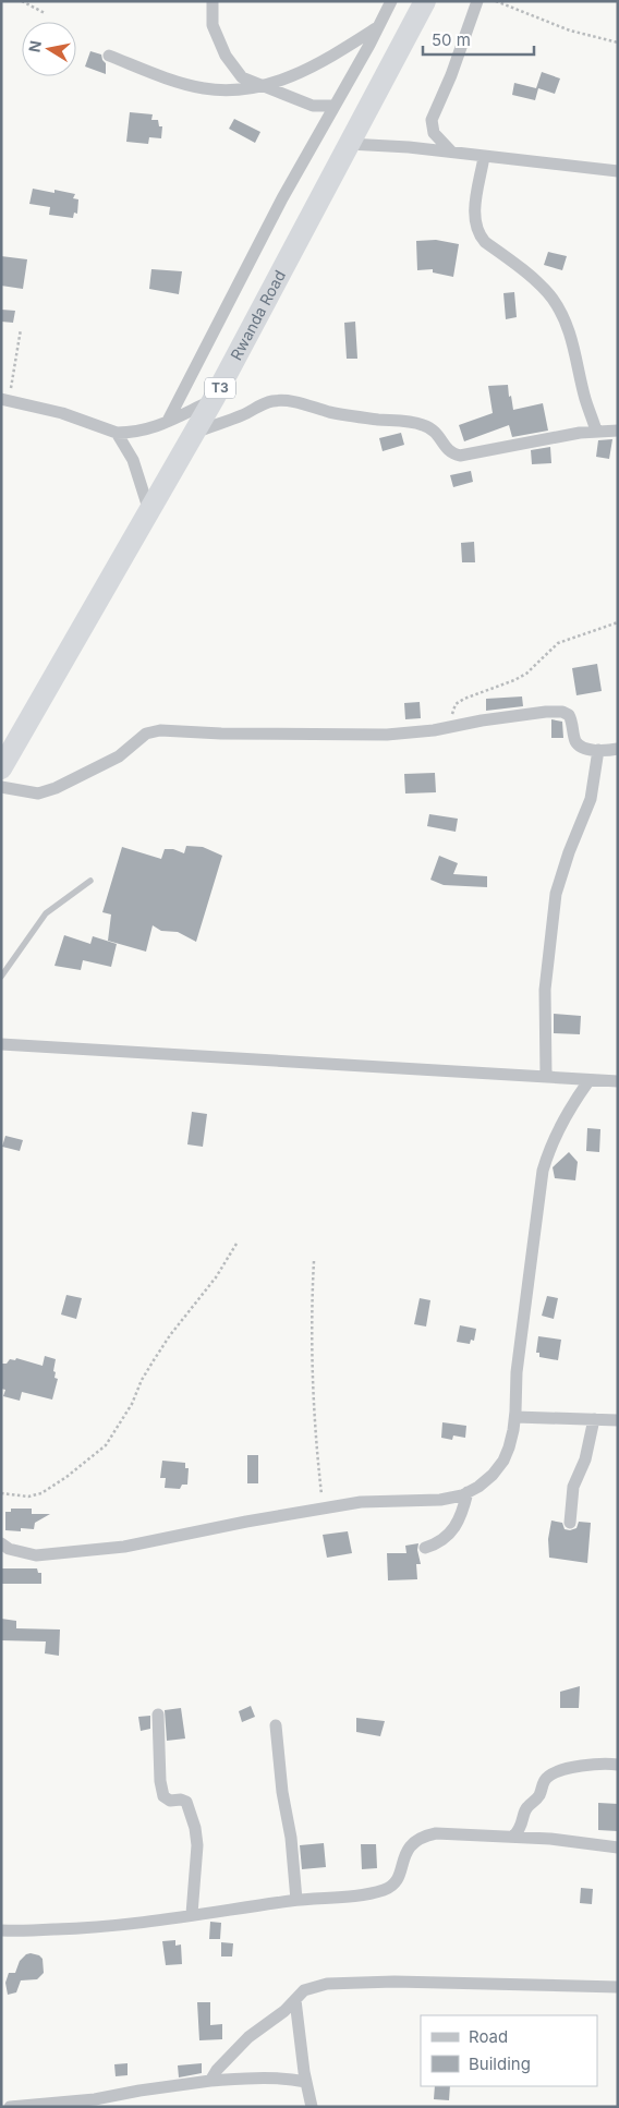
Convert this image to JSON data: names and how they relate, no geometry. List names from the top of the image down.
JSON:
{
  "streets": {
    "highway": ["Rwanda Road", "T3"]
  },
  "legend": ["Road", "Building"],
  "scale_bar": "50 m",
  "north": "left"
}
